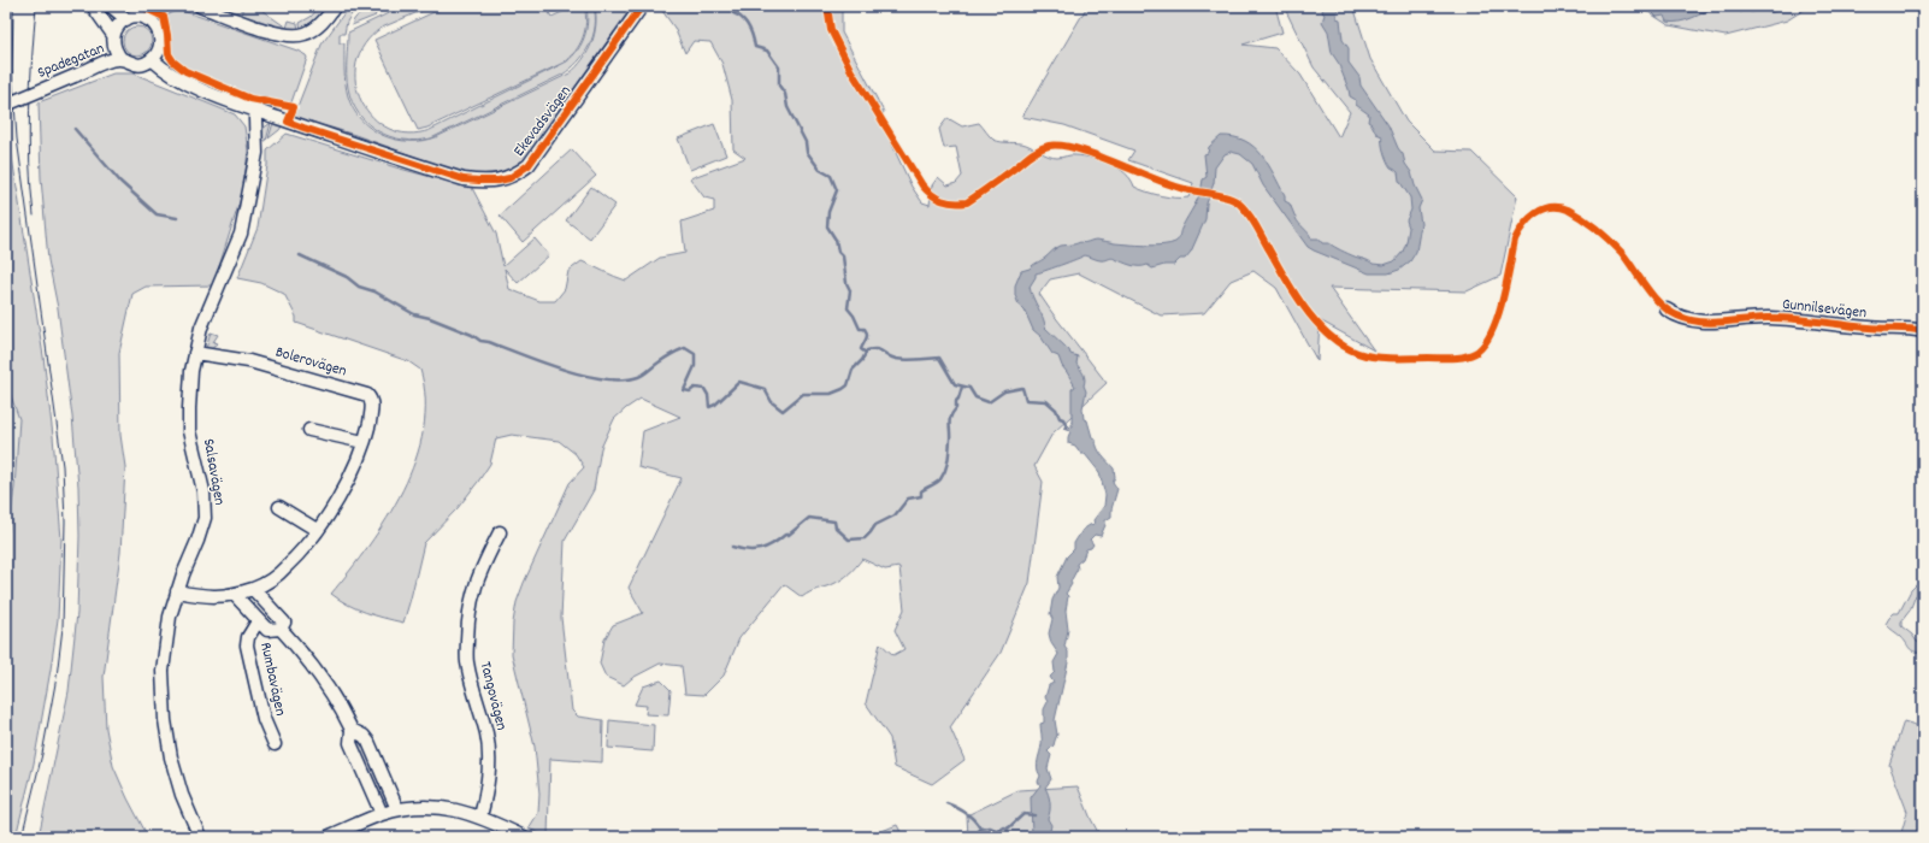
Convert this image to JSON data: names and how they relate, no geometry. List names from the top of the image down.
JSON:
{
  "streets": {
    "street": [
      "Spadegatan",
      "Ekevadsvägen",
      "Gunnilsevägen",
      "Bolerovägen",
      "Salsavägen",
      "Rumbavägen",
      "Tangovägen"
    ]
  },
  "crossings": [
    ["Spadegatan", "Ekevadsvägen"],
    ["Ekevadsvägen", "Salsavägen"],
    ["Bolerovägen", "Salsavägen"],
    ["Bolerovägen", "Rumbavägen"]
  ]
}
